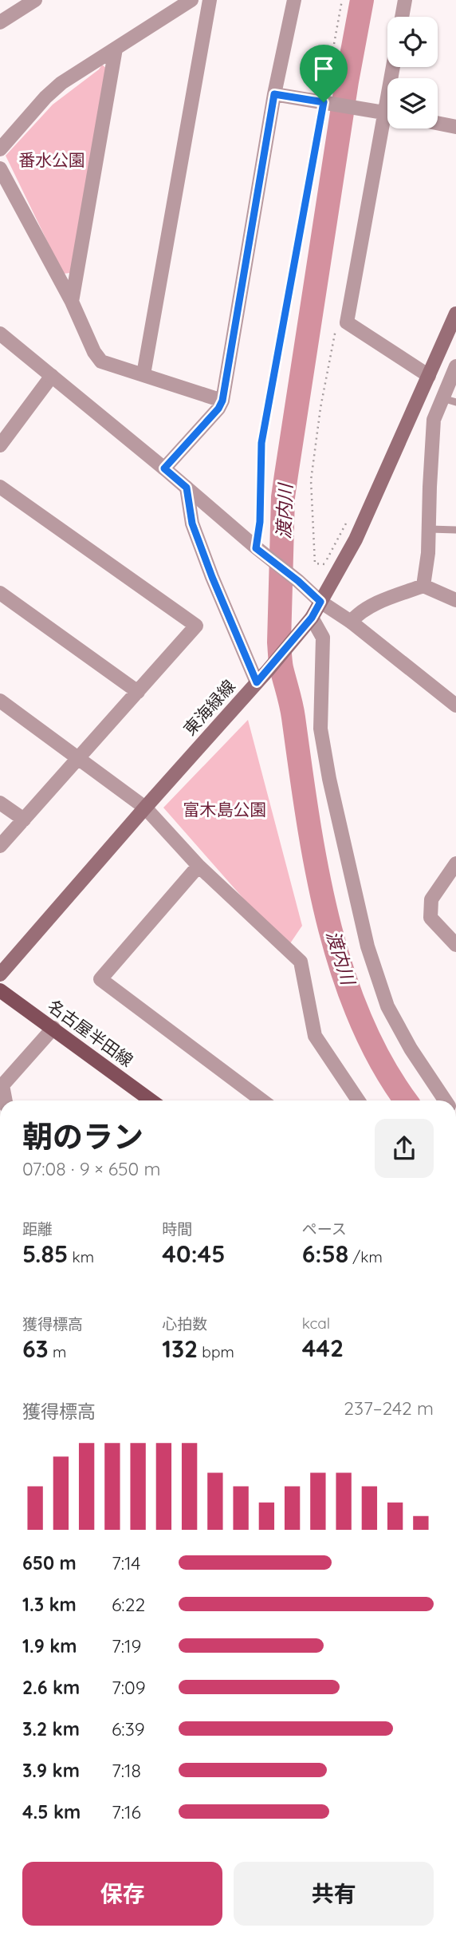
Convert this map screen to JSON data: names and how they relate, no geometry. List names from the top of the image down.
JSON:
{
  "streets": {
    "main road": ["東海緑線", "名古屋半田線"]
  },
  "water": ["渡内川"],
  "parks": ["番水公園", "富木島公園"],
  "page": {
    "heading": ["朝のラン", "07:08 · 9 × 650 m"],
    "stats": [
      ["距離", "5.85 km"],
      ["時間", "40:45"],
      ["ペース", "6:58 /km"],
      ["獲得標高", "63 m"],
      ["心拍数", "132 bpm"],
      ["kcal", "442"]
    ],
    "chart": ["獲得標高", "237–242 m"],
    "list": [
      {
        "name": "650 m",
        "note": "7:14"
      },
      {
        "name": "1.3 km",
        "note": "6:22"
      },
      {
        "name": "1.9 km",
        "note": "7:19"
      },
      {
        "name": "2.6 km",
        "note": "7:09"
      },
      {
        "name": "3.2 km",
        "note": "6:39"
      },
      {
        "name": "3.9 km",
        "note": "7:18"
      },
      {
        "name": "4.5 km",
        "note": "7:16"
      }
    ],
    "buttons": ["保存", "共有"]
  }
}
